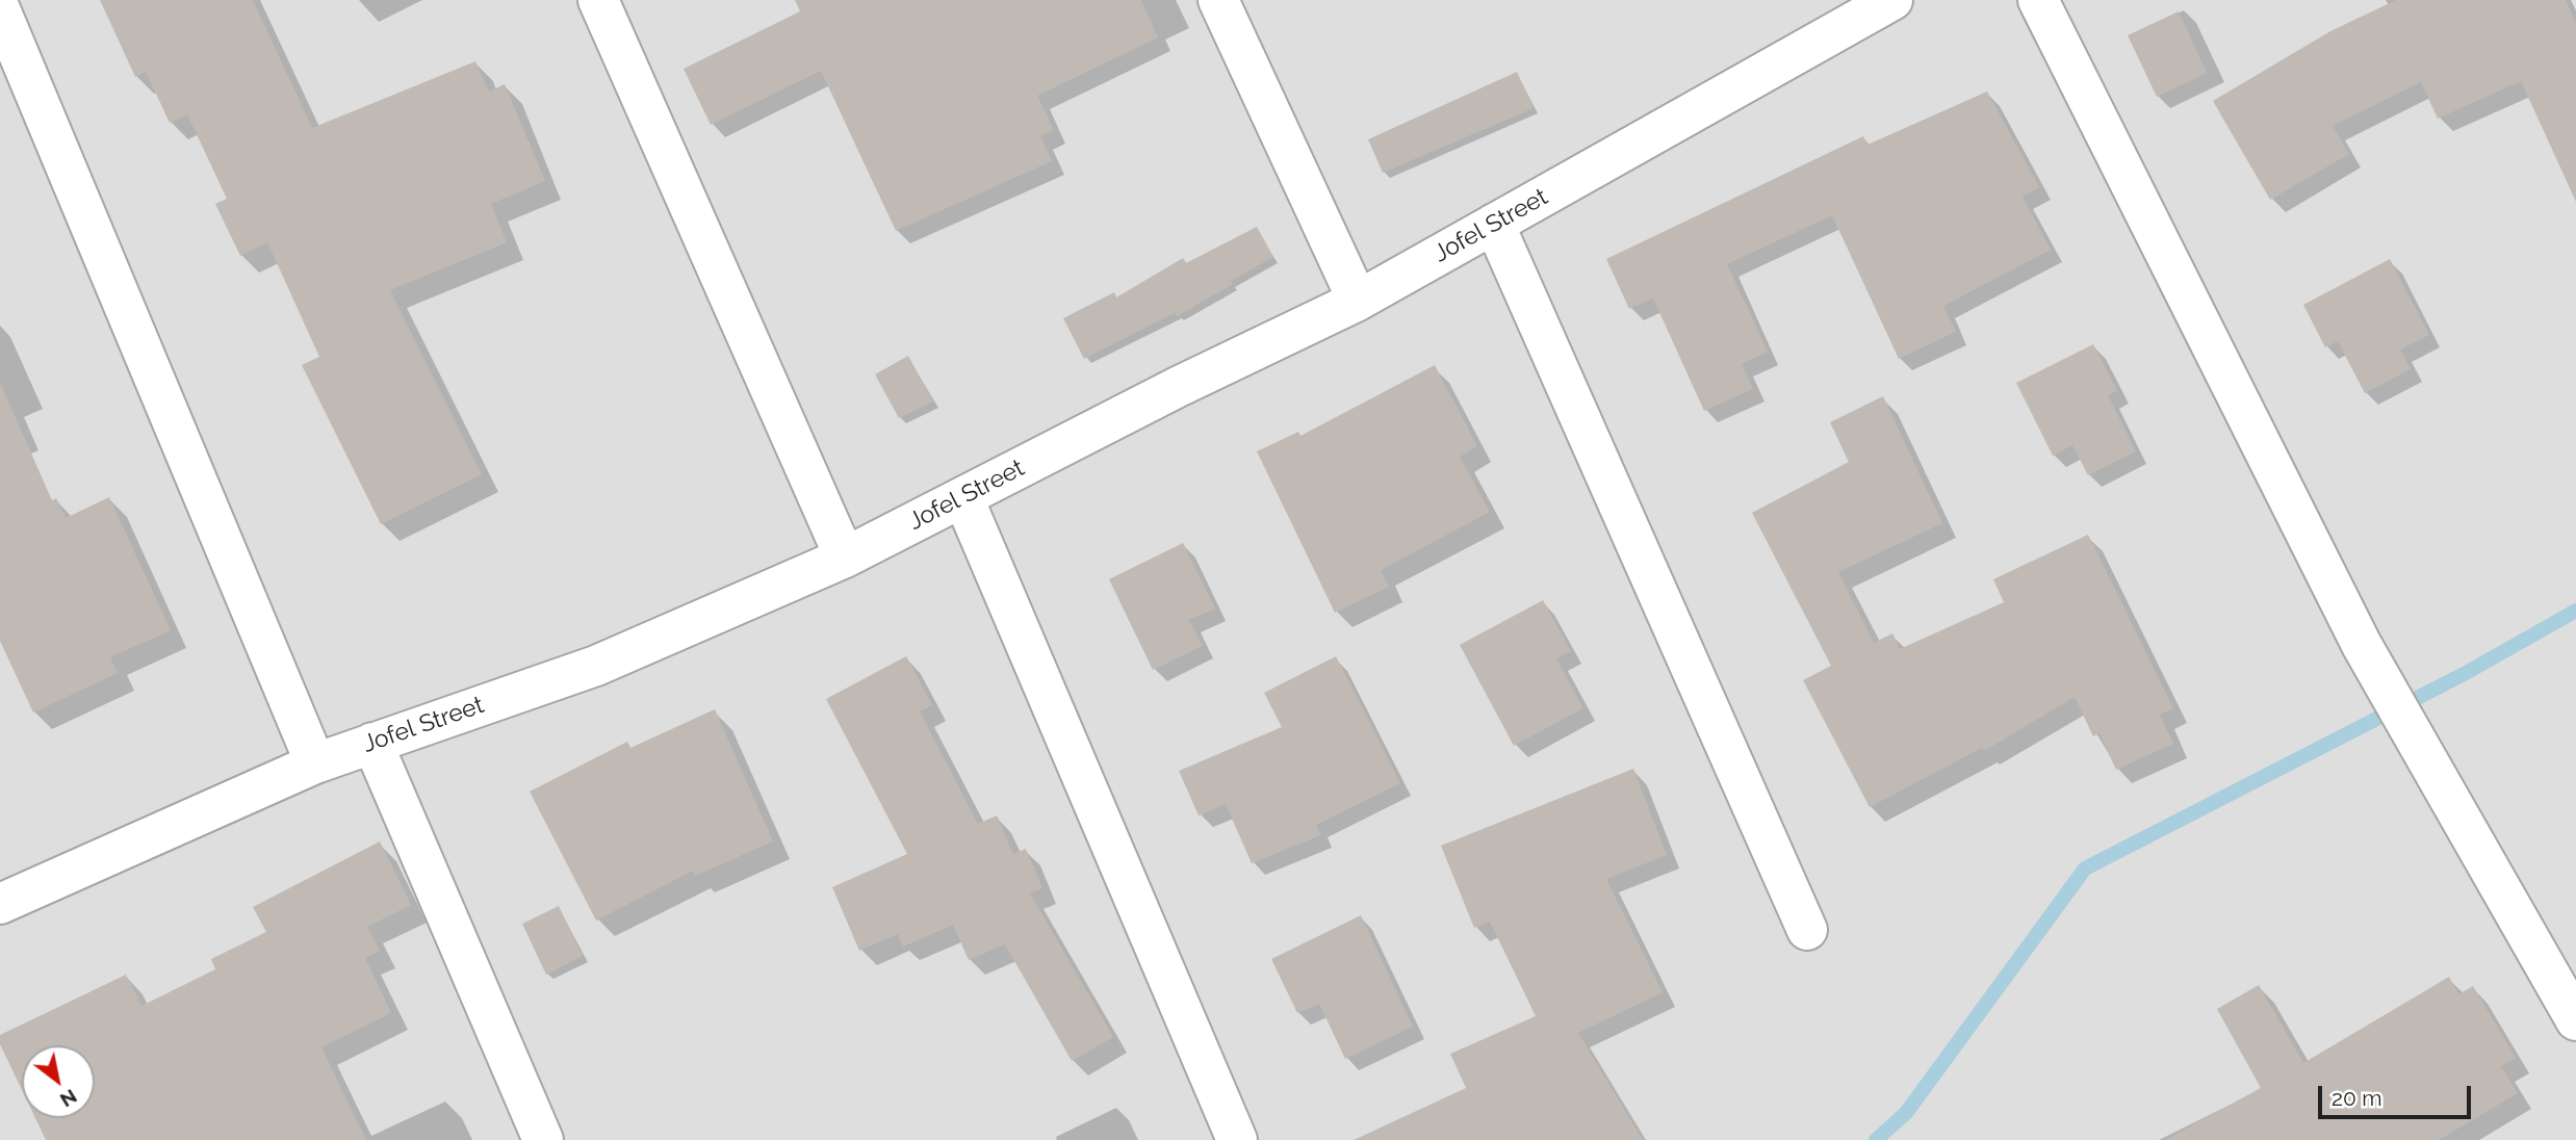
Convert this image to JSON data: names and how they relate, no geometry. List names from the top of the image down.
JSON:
{
  "streets": {
    "street": ["Jofel Street"]
  },
  "scale_bar": "20 m",
  "north": "bottom right"
}
